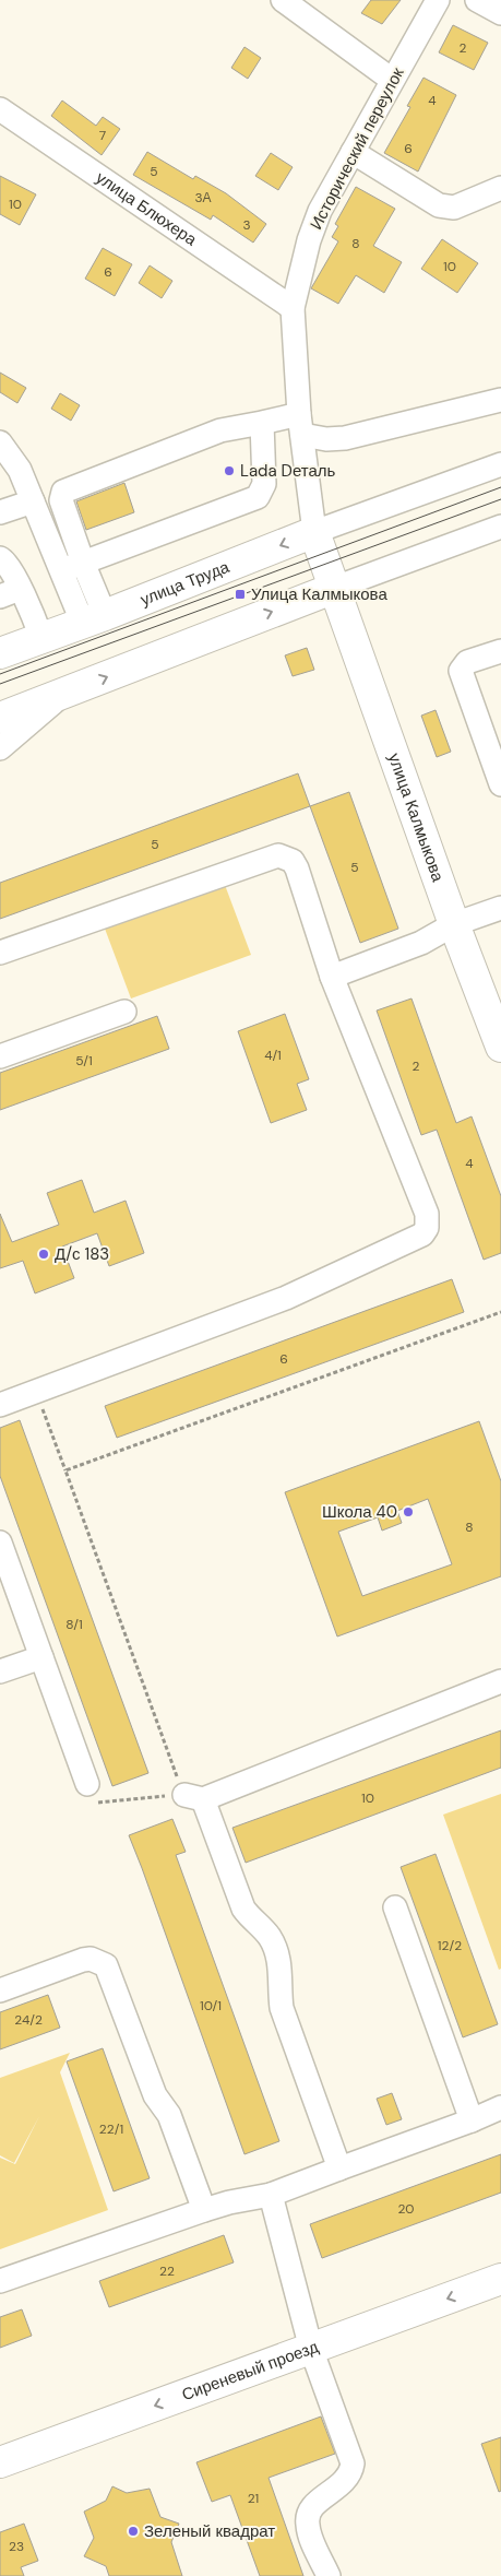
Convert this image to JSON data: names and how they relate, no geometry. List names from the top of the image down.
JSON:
{
  "streets": {
    "main road": ["улица Труда", "улица Калмыкова", "Сиреневый проезд"],
    "street": ["Исторический переулок", "улица Блюхера"]
  },
  "crossings": [
    ["Исторический переулок", "улица Блюхера"],
    ["Исторический переулок", "улица Труда"]
  ],
  "one_way": ["Сиреневый проезд"],
  "places": {
    "other": [
      "Lada Dеталь",
      "Д/с 183",
      "Школа 40",
      "Зеленый квадрат"
    ],
    "transit": ["Улица Калмыкова"]
  },
  "house_numbers": [
    "2",
    "4",
    "7",
    "6",
    "5",
    "3А",
    "10",
    "3",
    "8",
    "10",
    "6",
    "5",
    "5",
    "4/1",
    "5/1",
    "2",
    "4",
    "6",
    "8",
    "8/1",
    "10",
    "12/2",
    "10/1",
    "24/2",
    "22/1",
    "20",
    "22",
    "21",
    "23"
  ]
}
